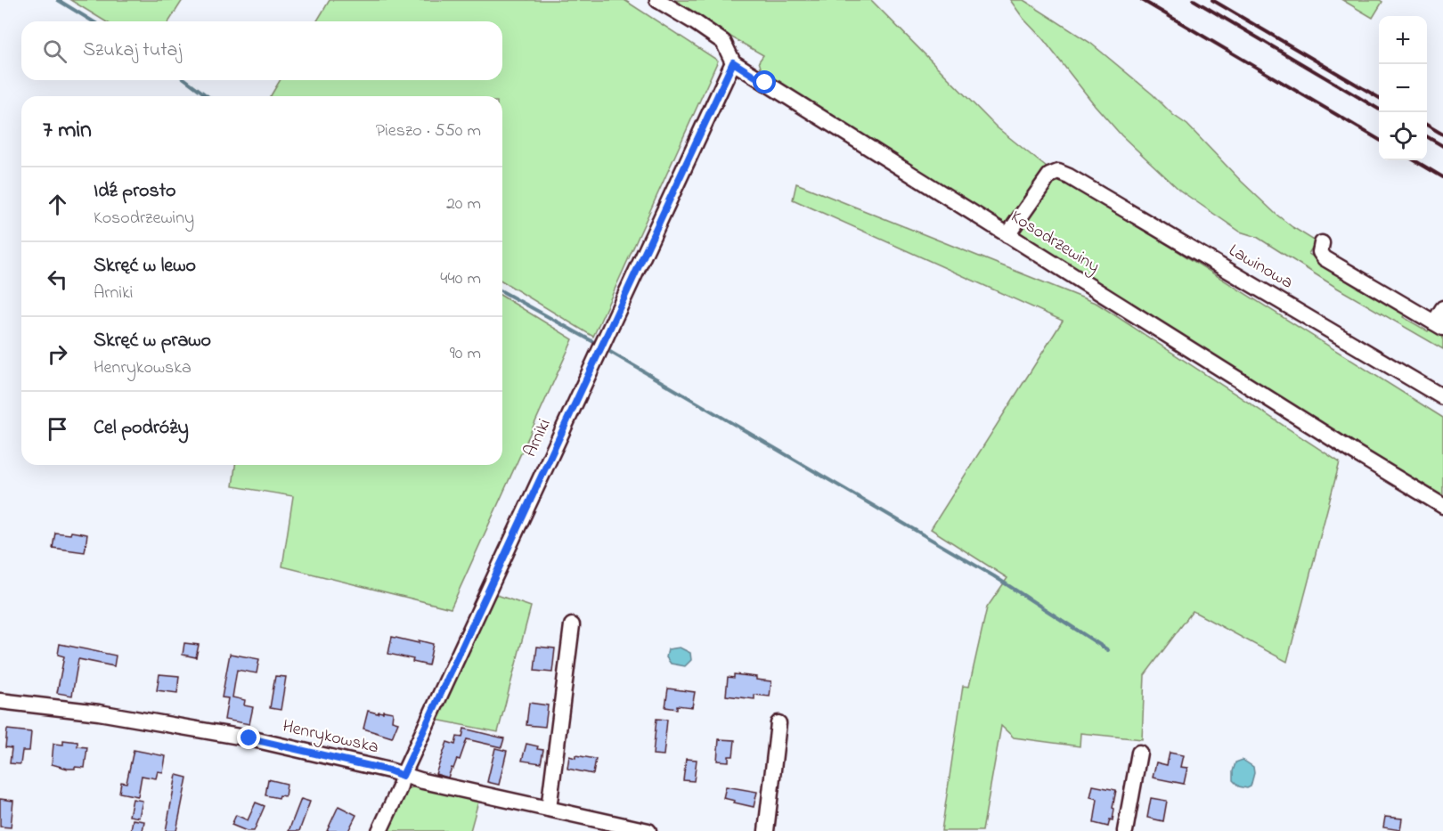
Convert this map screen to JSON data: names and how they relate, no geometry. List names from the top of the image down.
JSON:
{
  "streets": {
    "street": [
      "Kosodrzewiny",
      "Lawinowa",
      "Arniki",
      "Henrykowska"
    ]
  },
  "crossings": [
    ["Kosodrzewiny", "Lawinowa"],
    ["Kosodrzewiny", "Arniki"],
    ["Arniki", "Henrykowska"]
  ],
  "page": {
    "map_buttons": ["+", "−"],
    "search": "Szukaj tutaj",
    "heading": ["7 min", "Pieszo · 550 m"],
    "list": [
      ["Idź prosto", "Kosodrzewiny", "20 m"],
      ["Skręć w lewo", "Arniki", "440 m"],
      ["Skręć w prawo", "Henrykowska", "90 m"],
      "Cel podróży"
    ]
  }
}
